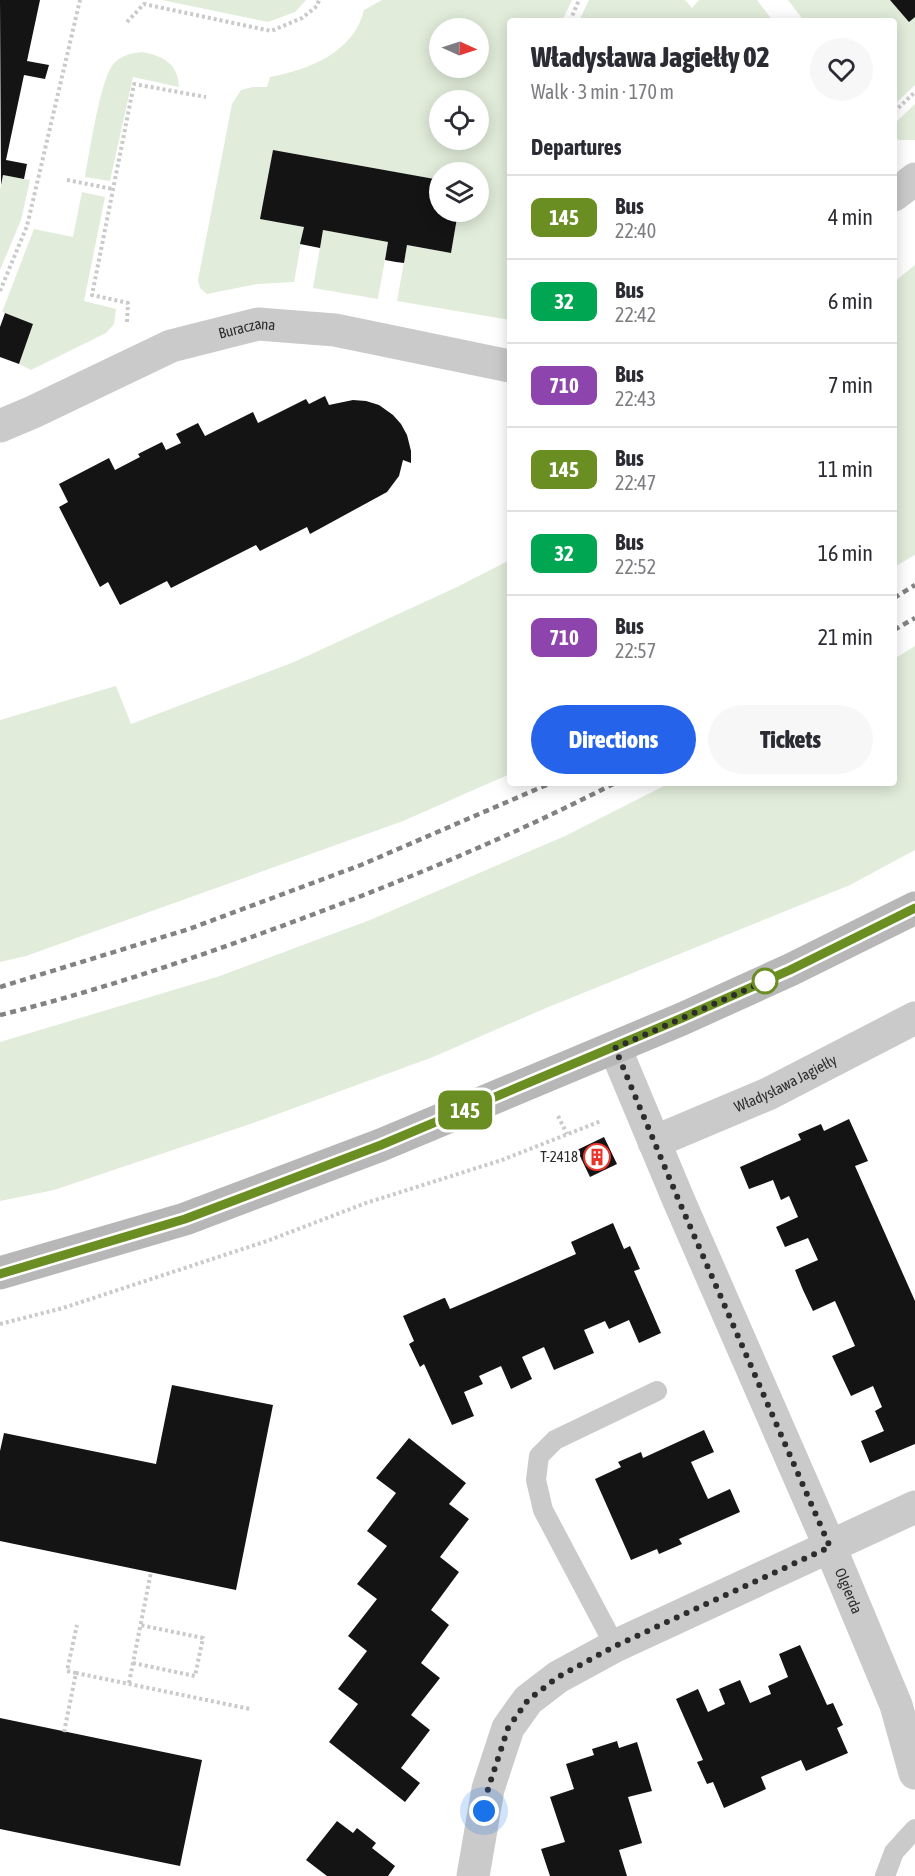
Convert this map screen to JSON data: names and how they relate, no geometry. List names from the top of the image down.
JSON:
{
  "streets": {
    "street": ["Buraczana", "Władysława Jagiełły", "Olgierda"]
  },
  "crossings": [
    ["Władysława Jagiełły", "Olgierda"]
  ],
  "places": {
    "building": ["T-2418"]
  },
  "lines": ["bus line 145"],
  "north": "right",
  "page": {
    "on_map": "145",
    "heading": [
      ["Władysława Jagiełły 02", "Walk · 3 min · 170 m"],
      "Departures"
    ],
    "list": [
      {
        "mark": "145",
        "name": "Bus",
        "note": "22:40",
        "value": "4 min"
      },
      {
        "mark": "32",
        "name": "Bus",
        "note": "22:42",
        "value": "6 min"
      },
      {
        "mark": "710",
        "name": "Bus",
        "note": "22:43",
        "value": "7 min"
      },
      {
        "mark": "145",
        "name": "Bus",
        "note": "22:47",
        "value": "11 min"
      },
      {
        "mark": "32",
        "name": "Bus",
        "note": "22:52",
        "value": "16 min"
      },
      {
        "mark": "710",
        "name": "Bus",
        "note": "22:57",
        "value": "21 min"
      }
    ],
    "buttons": ["Directions", "Tickets"]
  }
}
